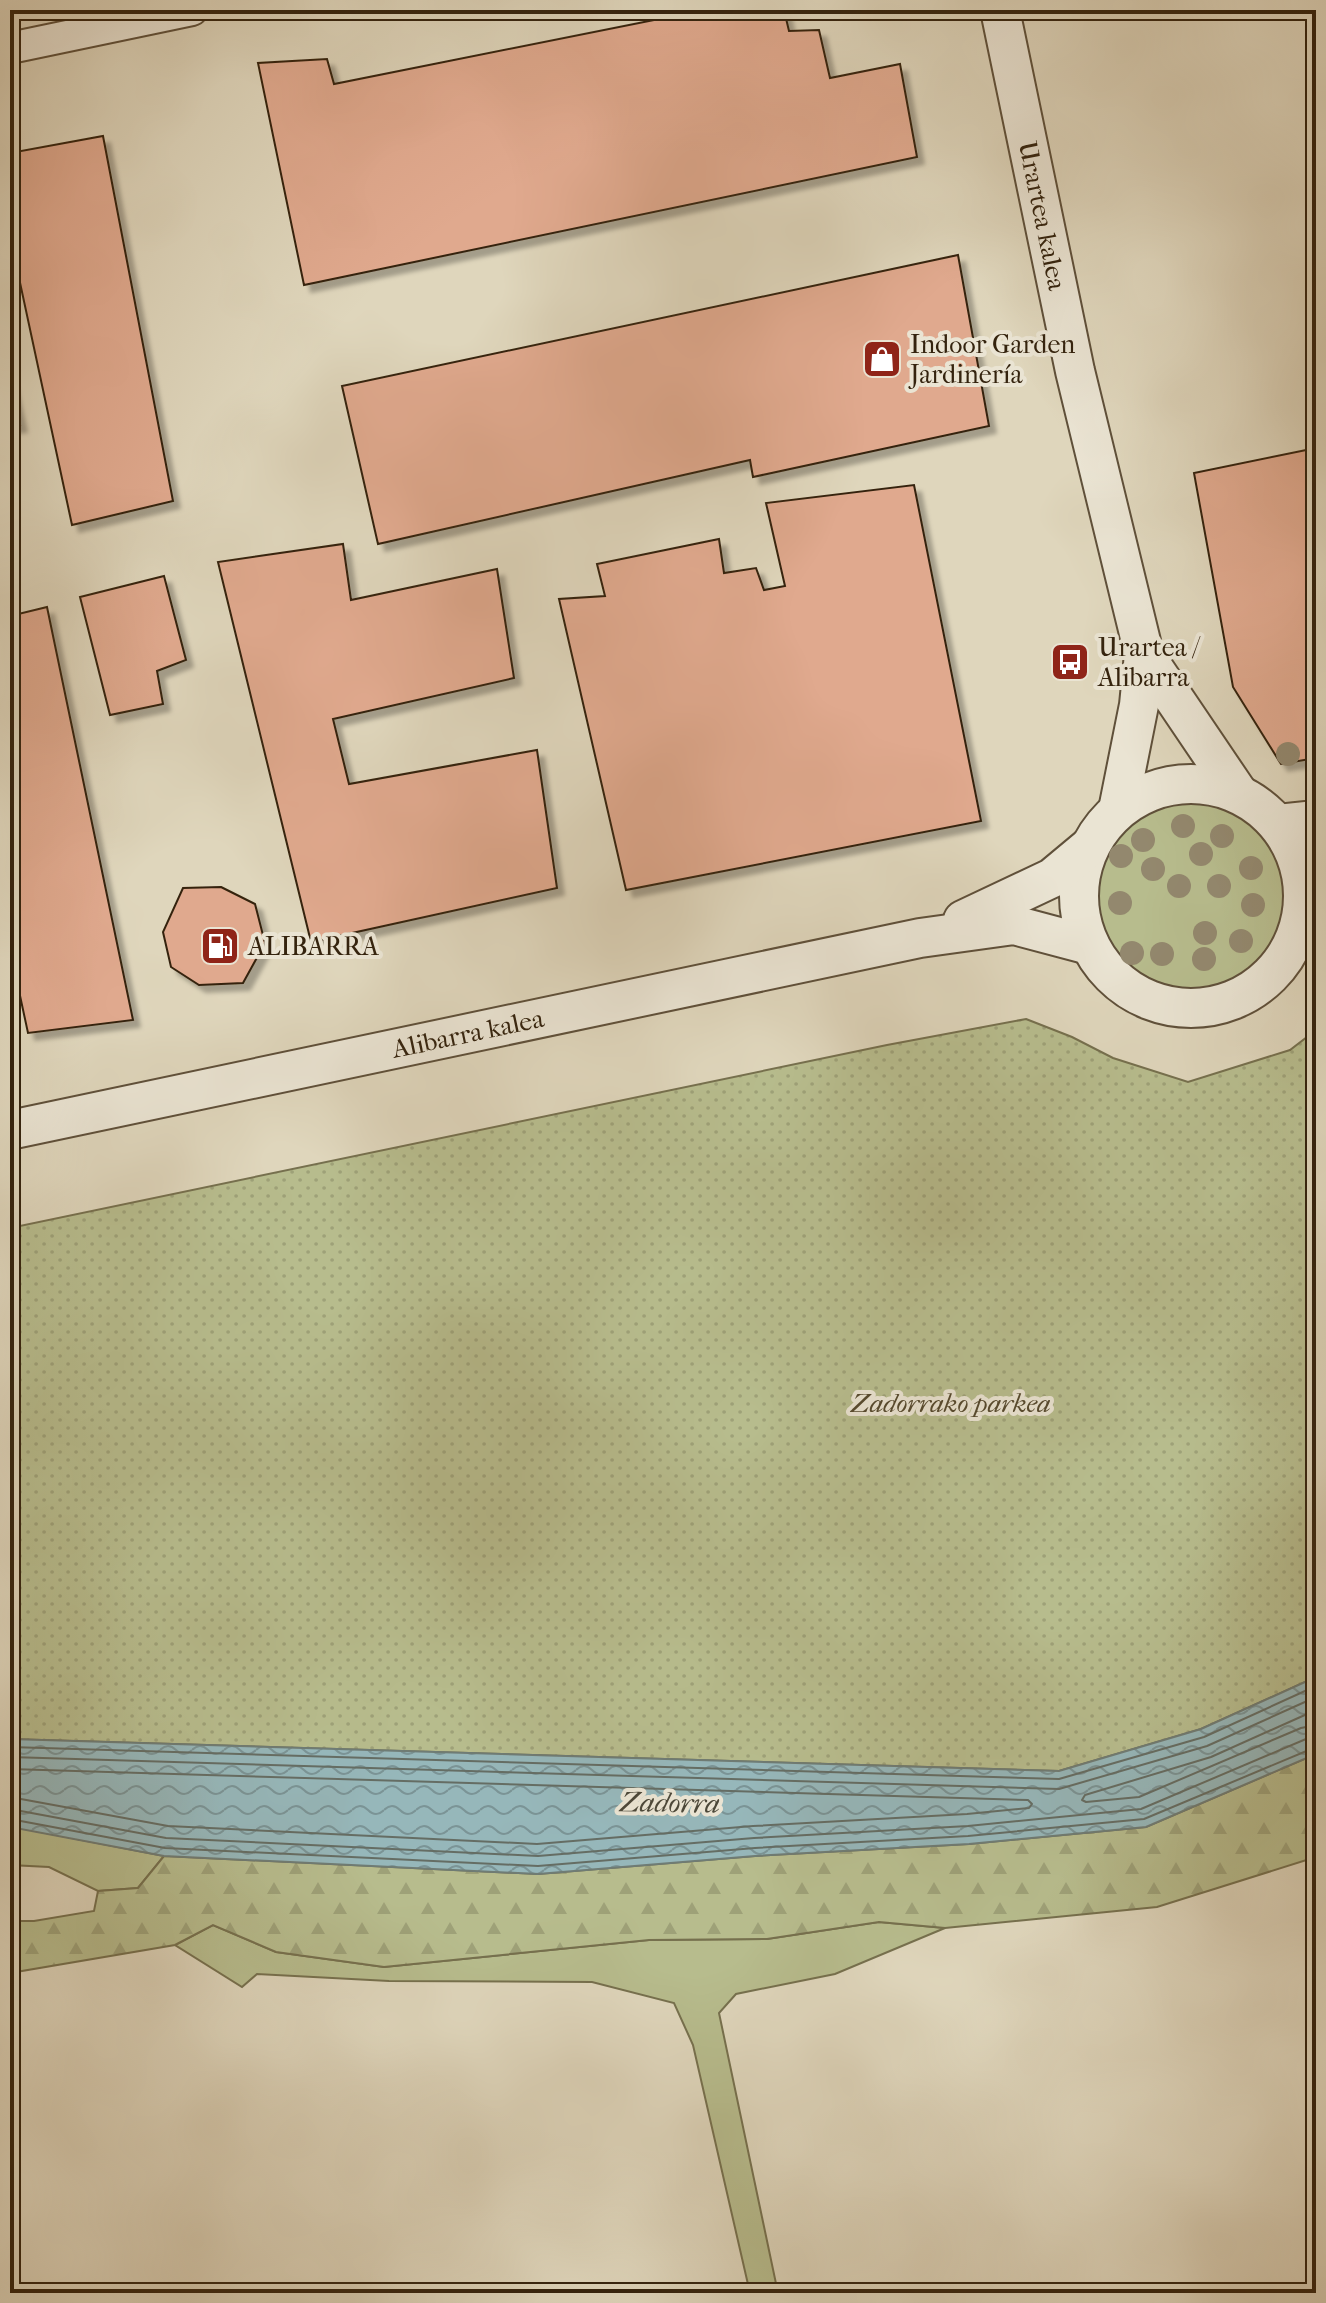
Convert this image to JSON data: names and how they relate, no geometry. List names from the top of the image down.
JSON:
{
  "streets": {
    "street": ["Urartea kalea", "Alibarra kalea"]
  },
  "crossings": [
    ["Urartea kalea", "Alibarra kalea"]
  ],
  "water": ["Zadorra"],
  "parks": ["Zadorrako parkea"],
  "places": {
    "shop": ["Indoor Garden Jardinería"],
    "bus stop": ["Urartea / Alibarra"],
    "fuel station": ["ALIBARRA"]
  }
}
